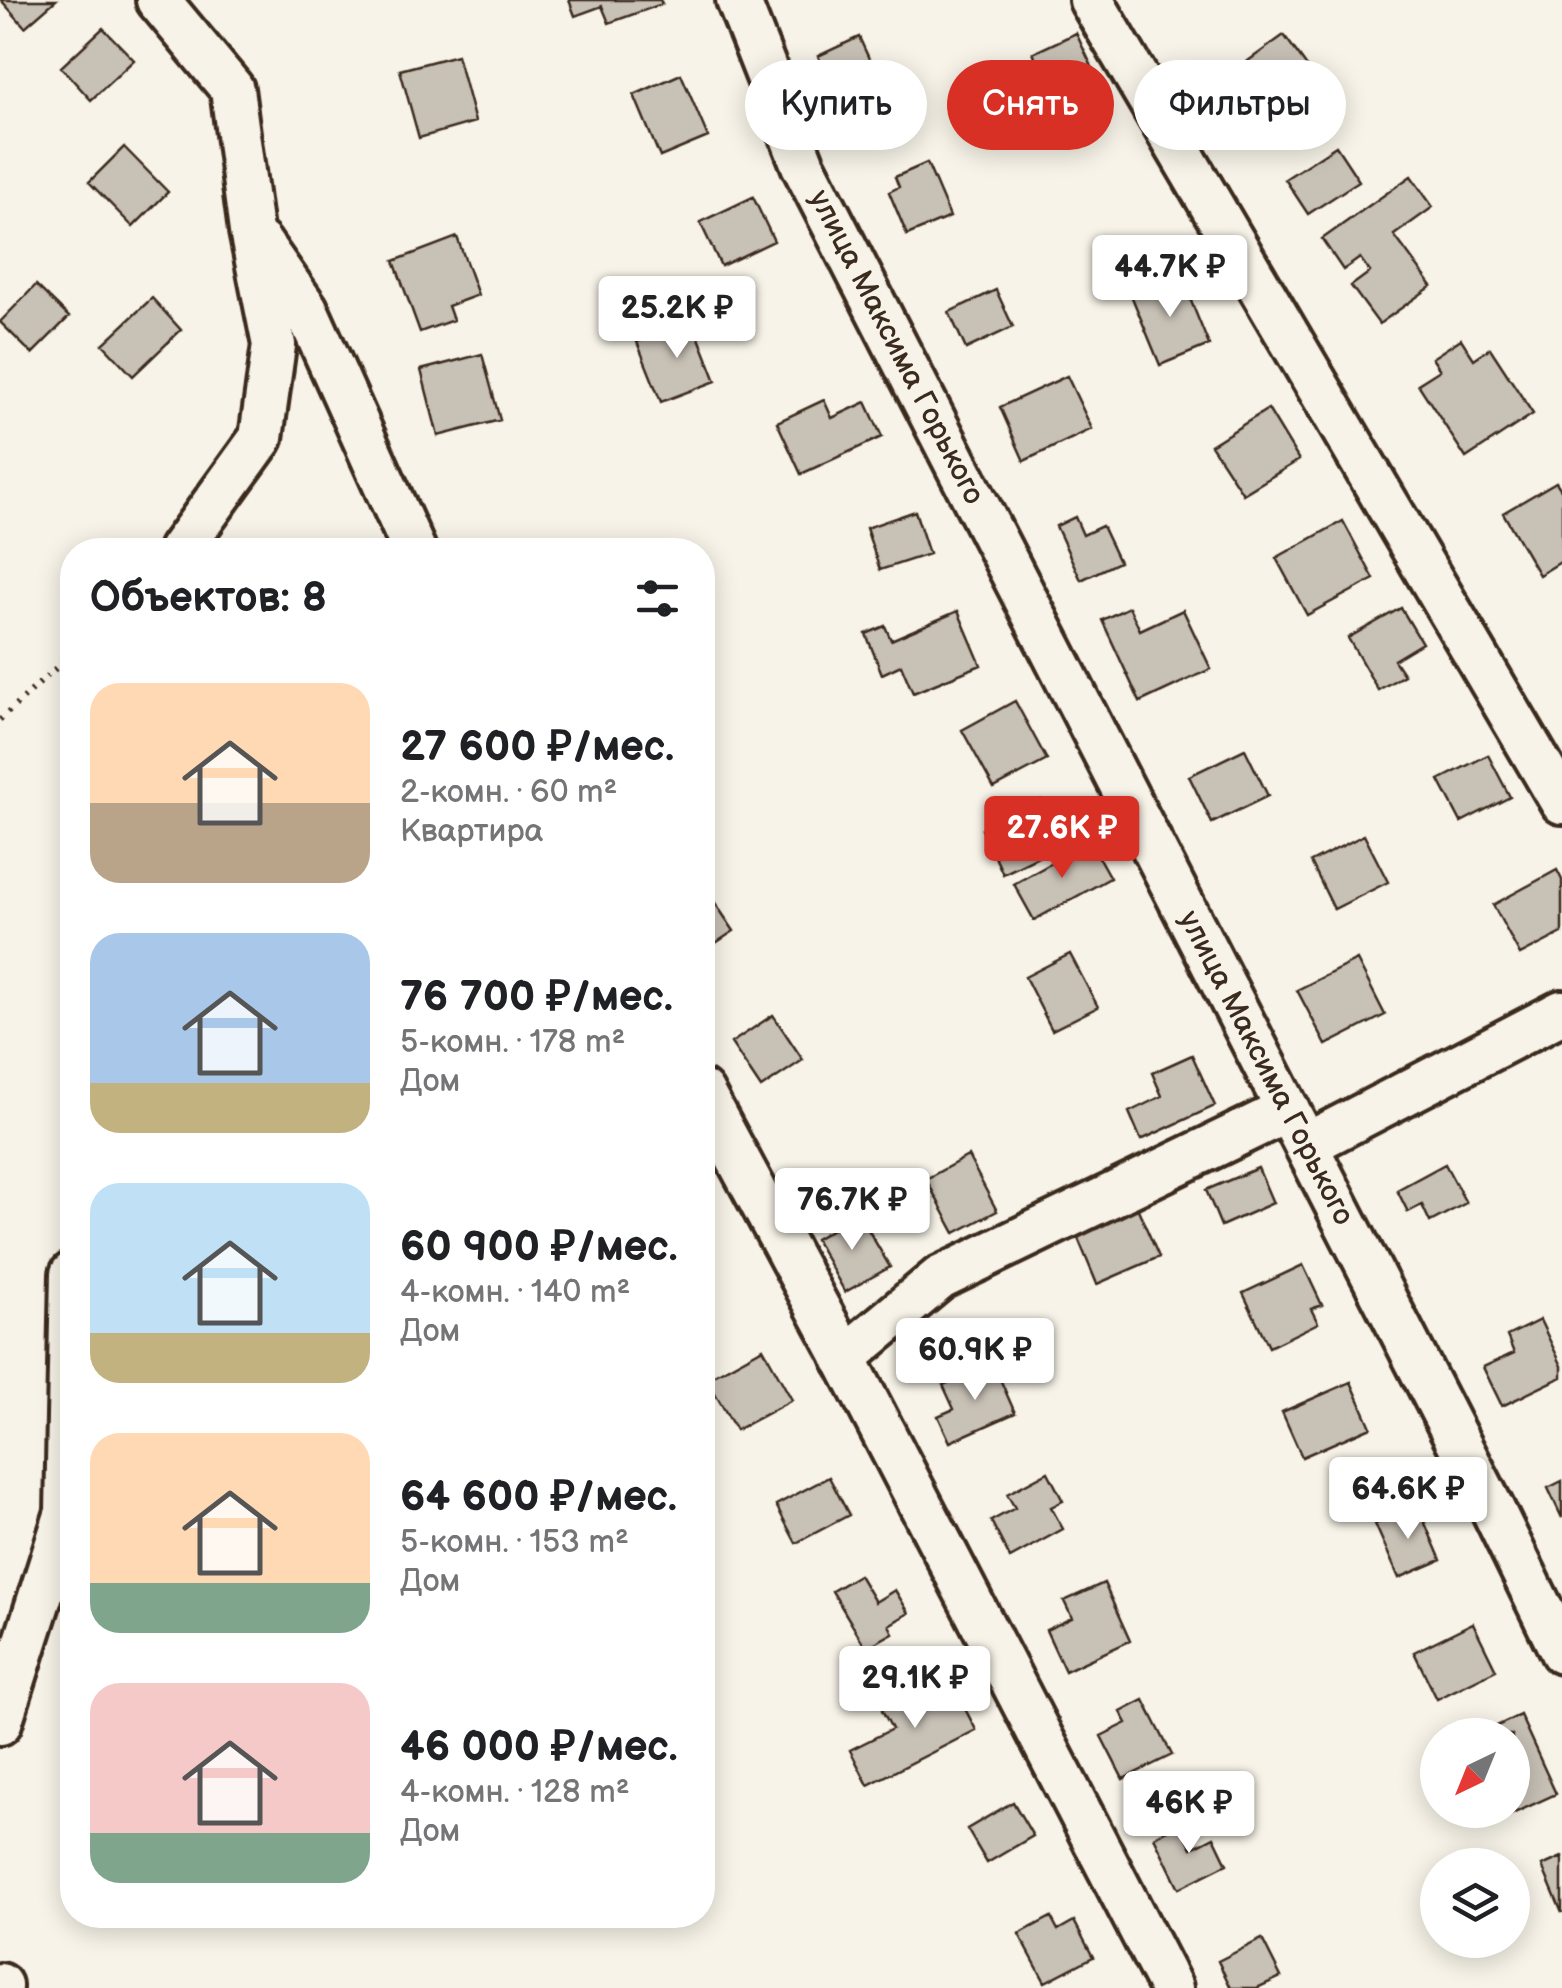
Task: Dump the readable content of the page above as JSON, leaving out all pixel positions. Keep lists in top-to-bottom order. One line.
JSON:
{"streets":{"street":["улица Максима Горького"]},"north":"bottom left","page":{"chip":["Купить","Снять","Фильтры"],"price":["44.7K ₽","25.2K ₽","27.6K ₽","76.7K ₽","60.9K ₽","64.6K ₽","29.1K ₽","46K ₽"],"heading":"Объектов: 8","list":[{"name":"27 600 ₽/мес.","note":"2-комн. · 60 m² · Квартира"},{"name":"76 700 ₽/мес.","note":"5-комн. · 178 m² · Дом"},{"name":"60 900 ₽/мес.","note":"4-комн. · 140 m² · Дом"},{"name":"64 600 ₽/мес.","note":"5-комн. · 153 m² · Дом"},{"name":"46 000 ₽/мес.","note":"4-комн. · 128 m² · Дом"}]}}
